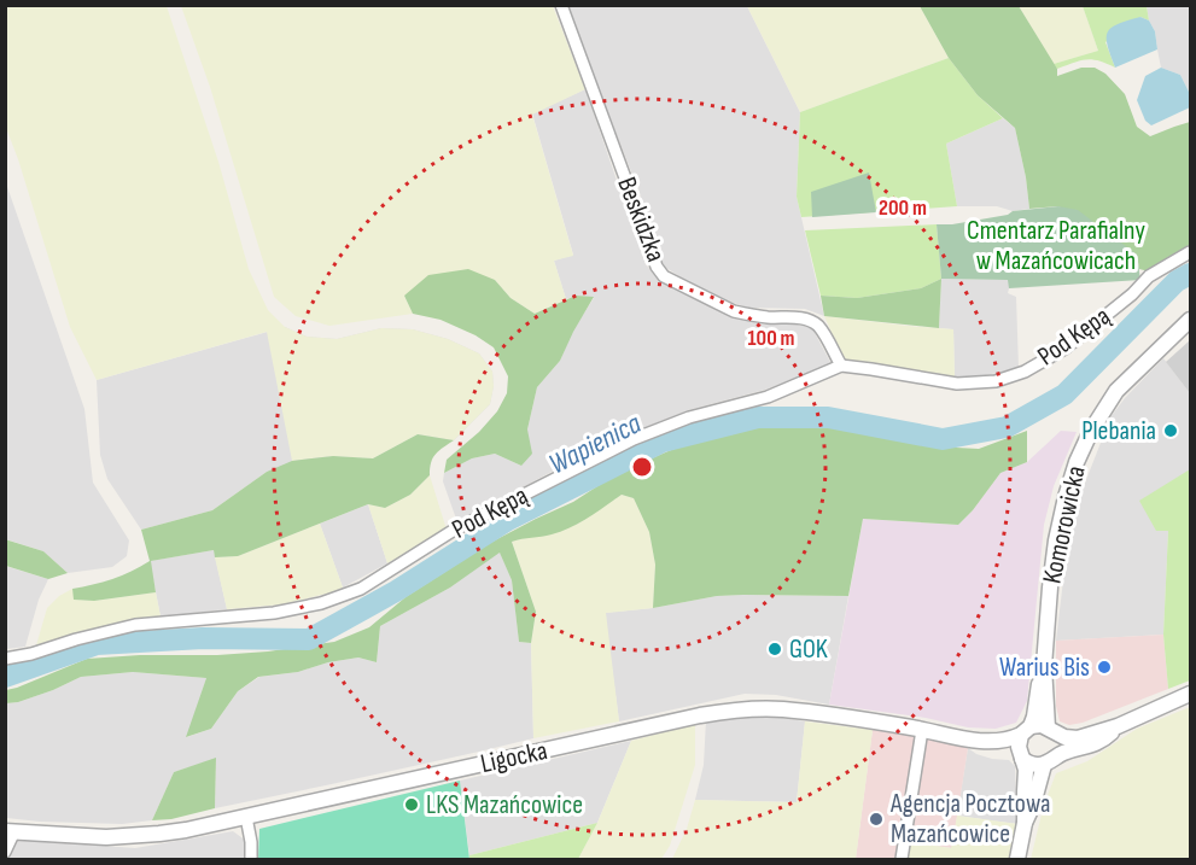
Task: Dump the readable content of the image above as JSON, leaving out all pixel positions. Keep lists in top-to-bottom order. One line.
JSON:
{"streets":{"street":["Beskidzka","Pod Kępą","Komorowicka","Ligocka"]},"crossings":[["Beskidzka","Pod Kępą"],["Komorowicka","Ligocka"]],"water":["Wapienica"],"parks":["Cmentarz Parafialny w Mazańcowicach"],"places":["Plebania","GOK","Warius Bis","LKS Mazańcowice","Agencja Pocztowa Mazańcowice"],"rings":["200 m","100 m"]}
